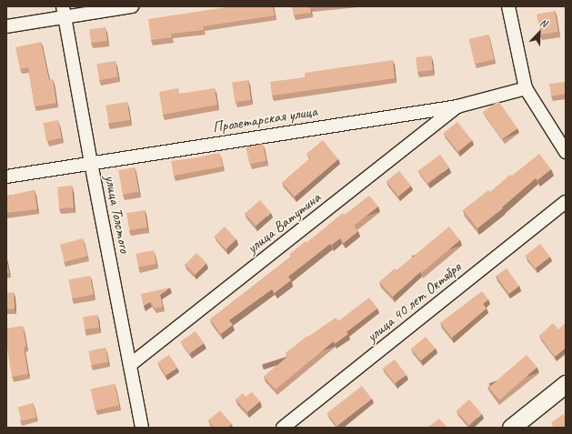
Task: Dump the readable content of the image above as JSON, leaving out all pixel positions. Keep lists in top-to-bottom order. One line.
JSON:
{"streets":{"street":["Пролетарская улица","улица Толстого","улица Ватутина","улица 40 лет Октября"]},"crossings":[["Пролетарская улица","улица Толстого"],["Пролетарская улица","улица Ватутина"],["улица Толстого","улица Ватутина"]],"north":"top right"}
